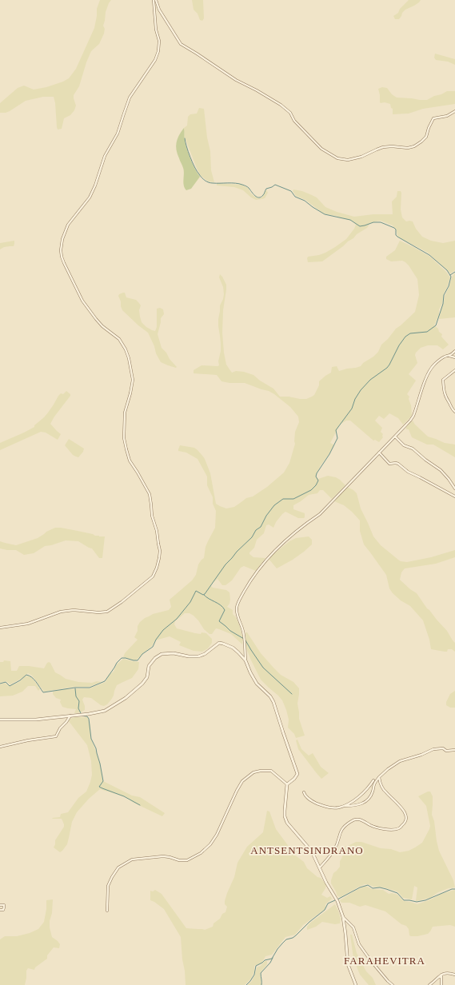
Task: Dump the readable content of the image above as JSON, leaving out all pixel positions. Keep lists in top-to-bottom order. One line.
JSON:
{"districts":["ANTSENTSINDRANO","FARAHEVITRA"]}
